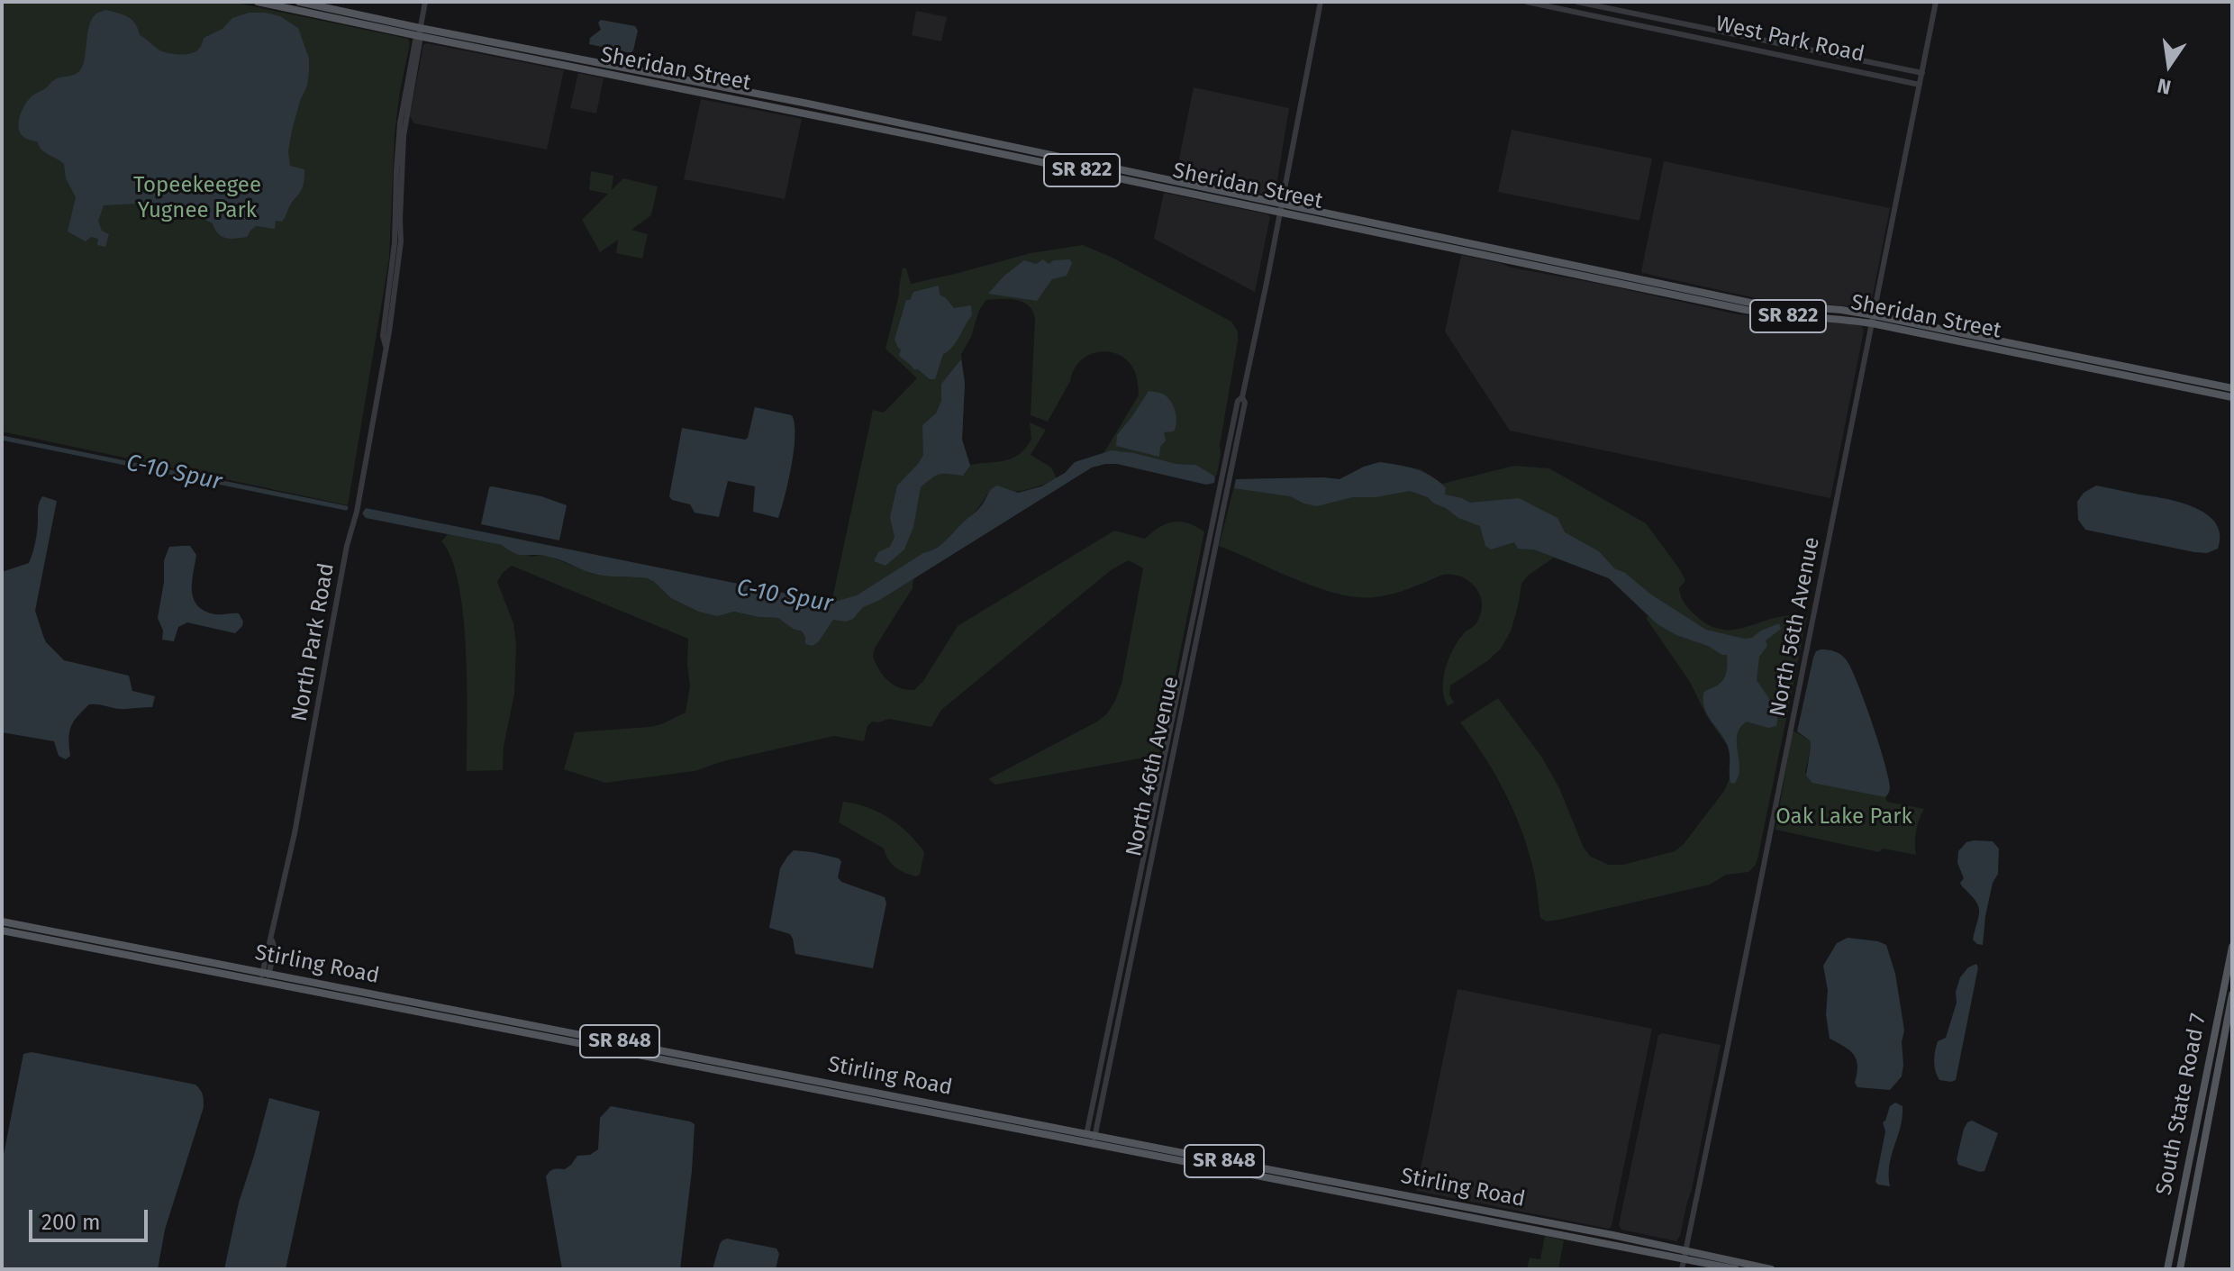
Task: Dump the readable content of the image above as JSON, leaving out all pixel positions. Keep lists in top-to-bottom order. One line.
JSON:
{"streets":{"main road":["Sheridan Street","SR 822","Stirling Road","SR 848","South State Road 7"],"street":["West Park Road","North 56th Avenue","North Park Road","North 46th Avenue"]},"crossings":[["West Park Road","North 56th Avenue"],["Sheridan Street","North 56th Avenue"],["Sheridan Street","North Park Road"],["Sheridan Street","North 46th Avenue"],["North 56th Avenue","Stirling Road"],["North Park Road","Stirling Road"],["North 46th Avenue","Stirling Road"]],"water":["C-10 Spur"],"parks":["Topeekeegee Yugnee Park","Oak Lake Park"],"scale_bar":"200 m","north":"bottom"}
